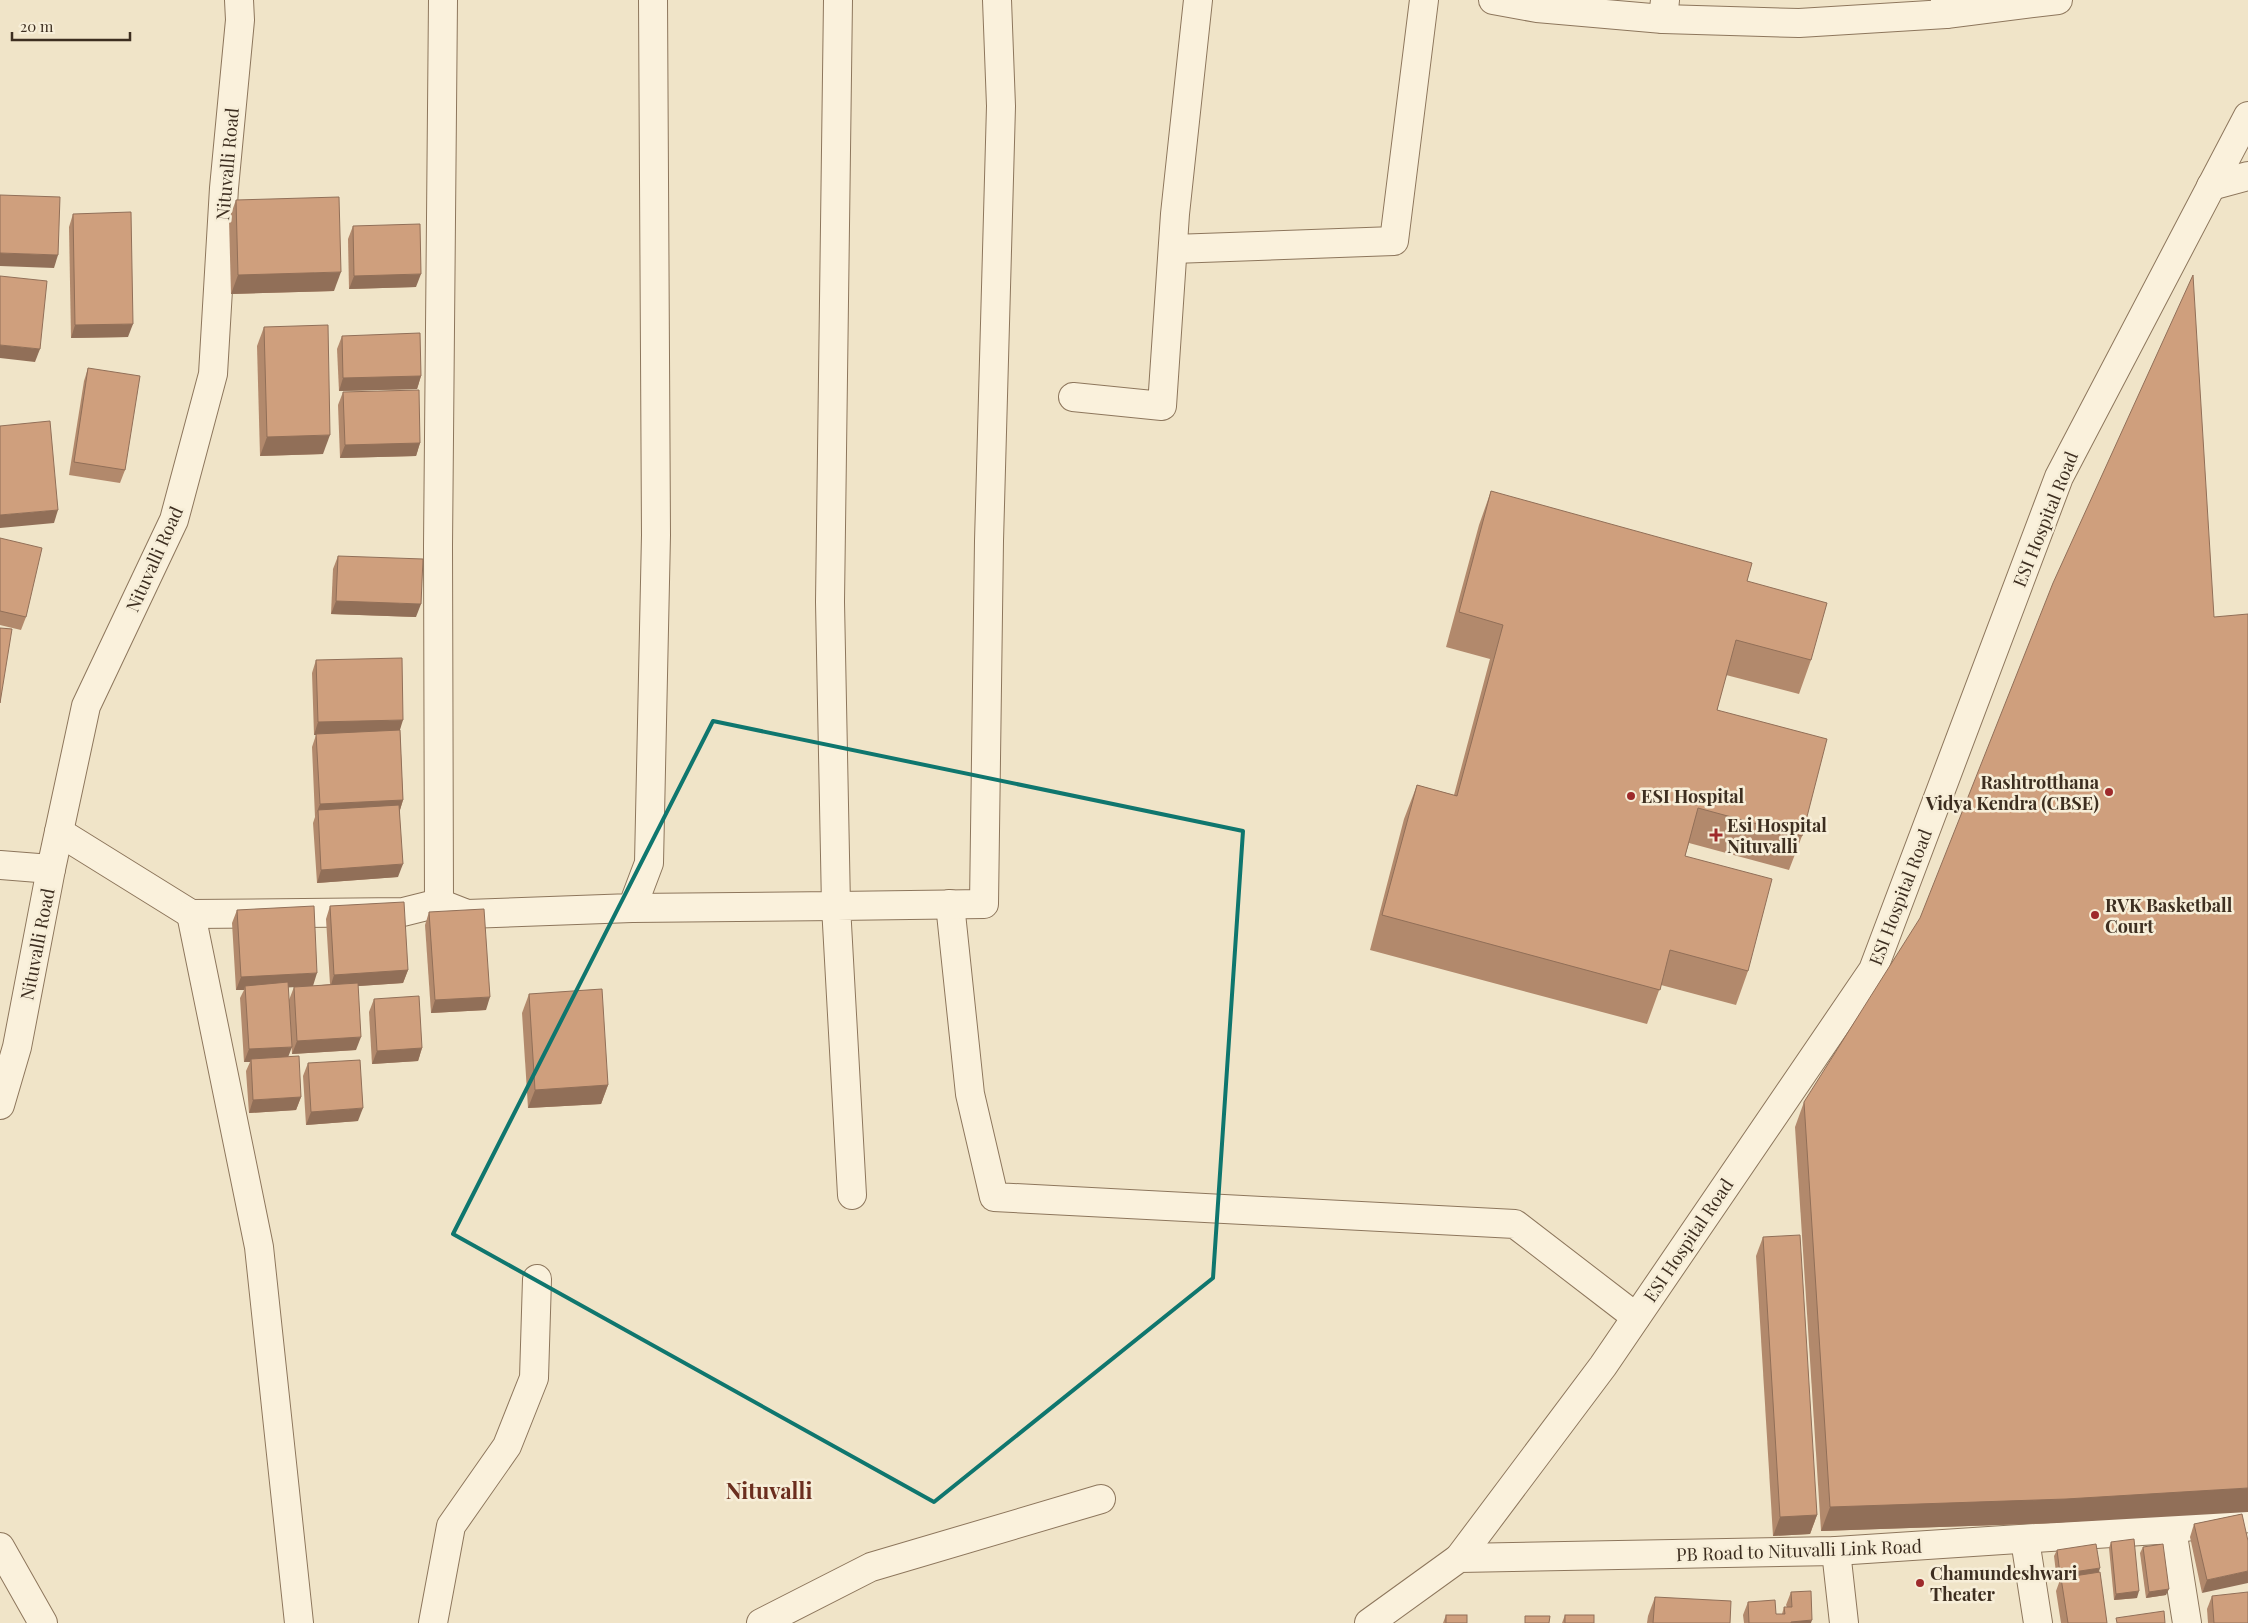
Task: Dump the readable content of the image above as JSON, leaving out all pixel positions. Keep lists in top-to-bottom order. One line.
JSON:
{"streets":{"street":["Nituvalli Road","ESI Hospital Road","PB Road to Nituvalli Link Road"]},"crossings":[["ESI Hospital Road","PB Road to Nituvalli Link Road"]],"districts":["Nituvalli"],"places":{"other":["Rashtrotthana Vidya Kendra (CBSE)","ESI Hospital","RVK Basketball Court","Chamundeshwari Theater"],"health":["Esi Hospital Nituvalli"]},"scale_bar":"20 m"}
